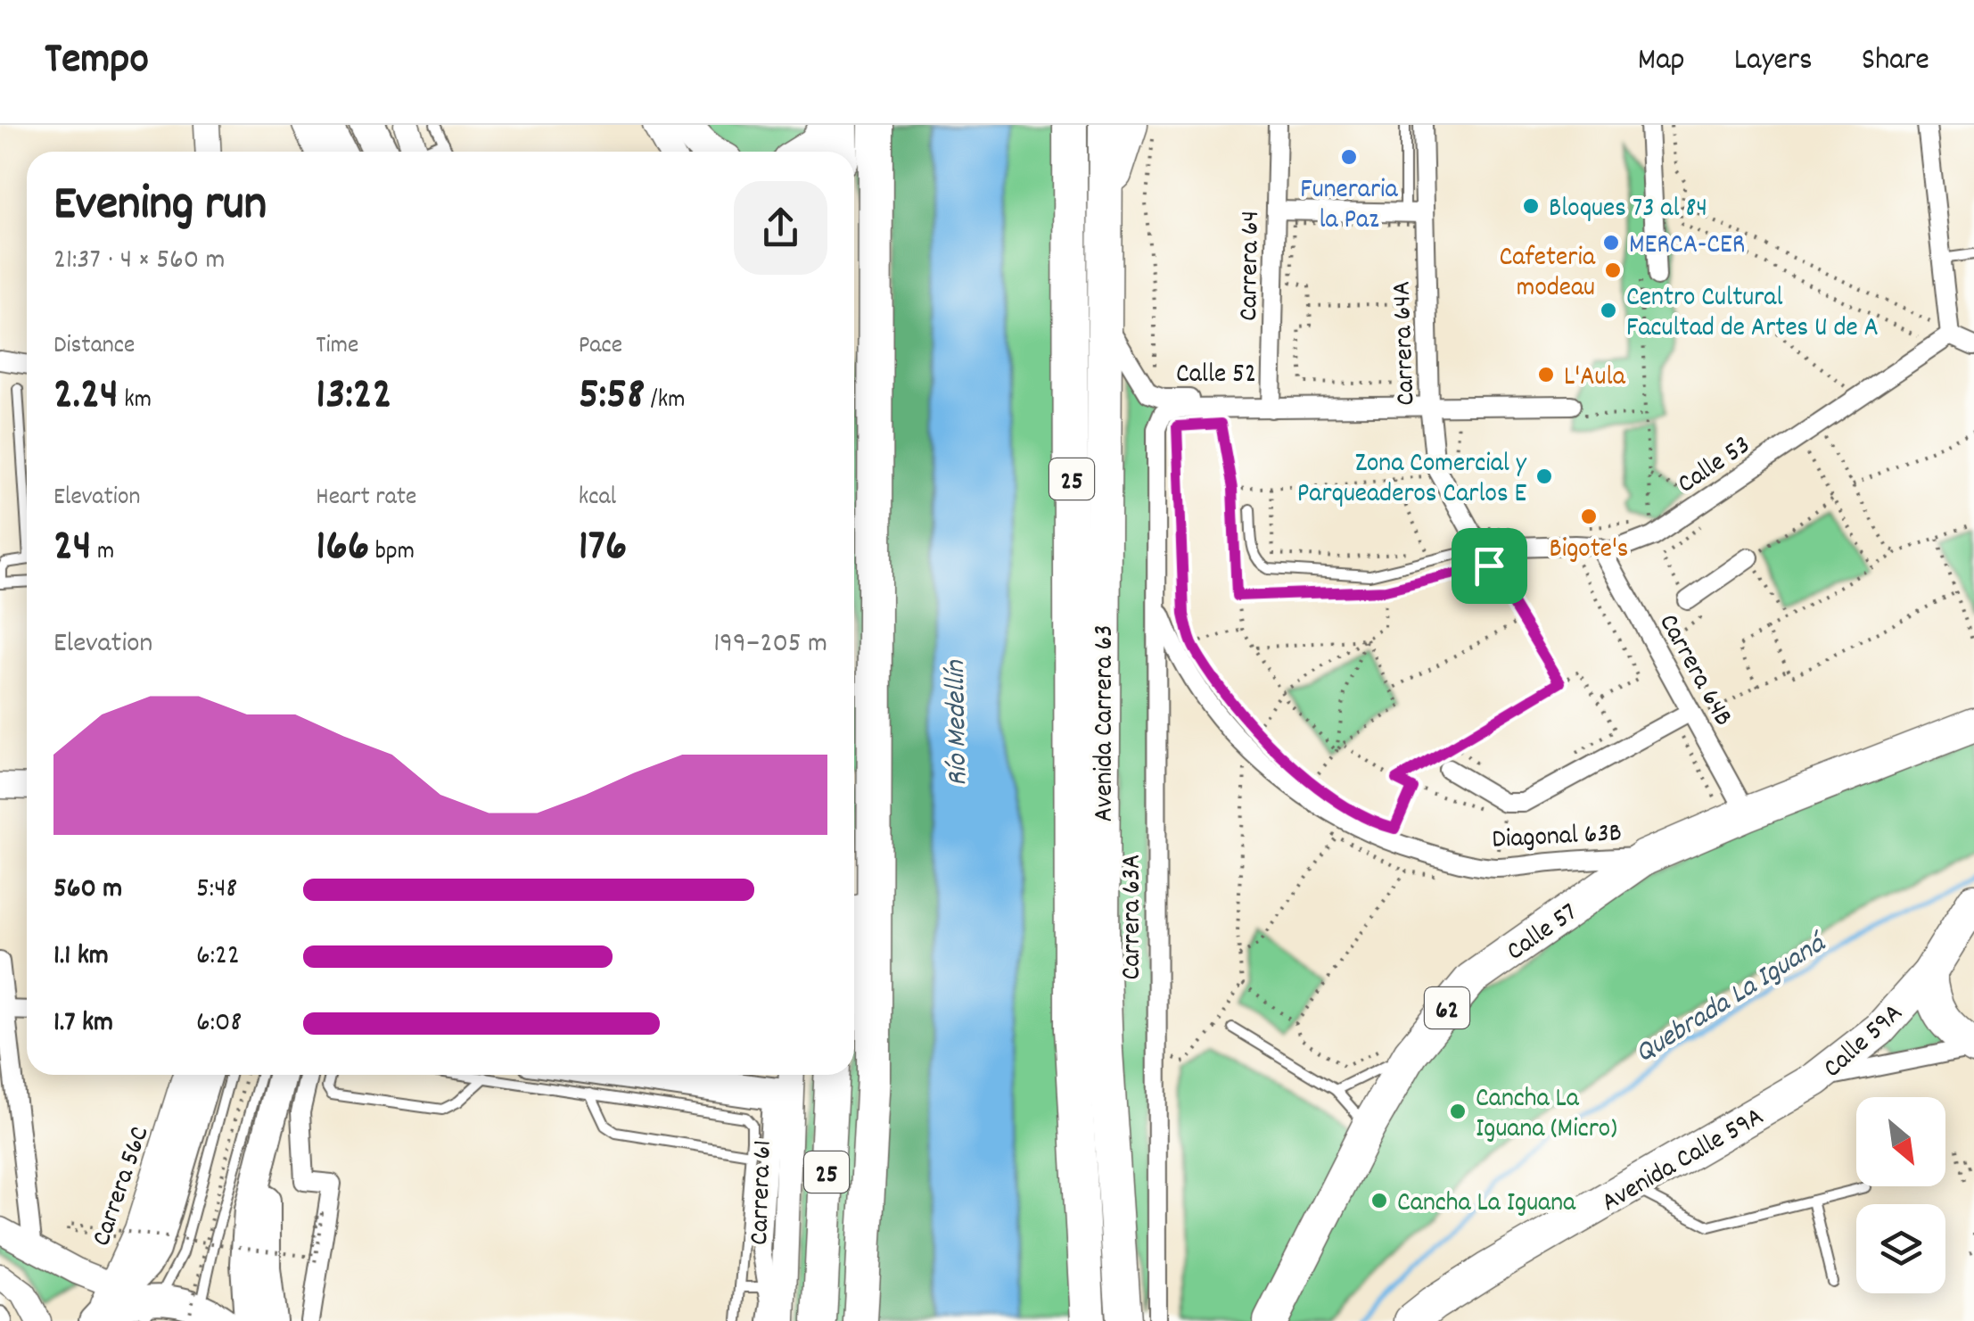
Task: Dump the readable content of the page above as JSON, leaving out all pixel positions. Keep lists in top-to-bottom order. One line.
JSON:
{"streets":{"highway":["25","Avenida Carrera 63","Calle 57","62","Calle 59A","Avenida Calle 59A"],"street":["Carrera 64","Carrera 64A","Calle 52","Calle 53","Carrera 64B","Diagonal 63B","Carrera 63A","Carrera 56C","Carrera 61"]},"crossings":[["Carrera 64","Calle 52"],["Carrera 64A","Calle 52"],["Carrera 64A","Calle 53"],["Calle 52","Avenida Carrera 63"],["Calle 52","Carrera 63A"],["Calle 53","Carrera 64B"],["Carrera 64B","Calle 57"],["Diagonal 63B","Carrera 63A"],["Diagonal 63B","Calle 57"],["Calle 59A","Avenida Calle 59A"]],"water":["Río Medellín","Quebrada La Iguaná"],"places":["Funeraria la Paz","Bloques 73 al 84","MERCA-CER","Cafeteria modeau","Centro Cultural Facultad de Artes U de A","L'Aula","Zona Comercial y Parqueaderos Carlos E","Bigote's","Cancha La Iguana (Micro)","Cancha La Iguana"],"north":"bottom right","page":{"header":"Tempo","nav":["Map","Layers","Share"],"heading":["Evening run","21:37 · 4 × 560 m"],"stats":[["Distance","2.24 km"],["Time","13:22"],["Pace","5:58 /km"],["Elevation","24 m"],["Heart rate","166 bpm"],["kcal","176"]],"chart":["Elevation","199–205 m"],"list":[{"name":"560 m","note":"5:48"},{"name":"1.1 km","note":"6:22"},{"name":"1.7 km","note":"6:08"}]}}
